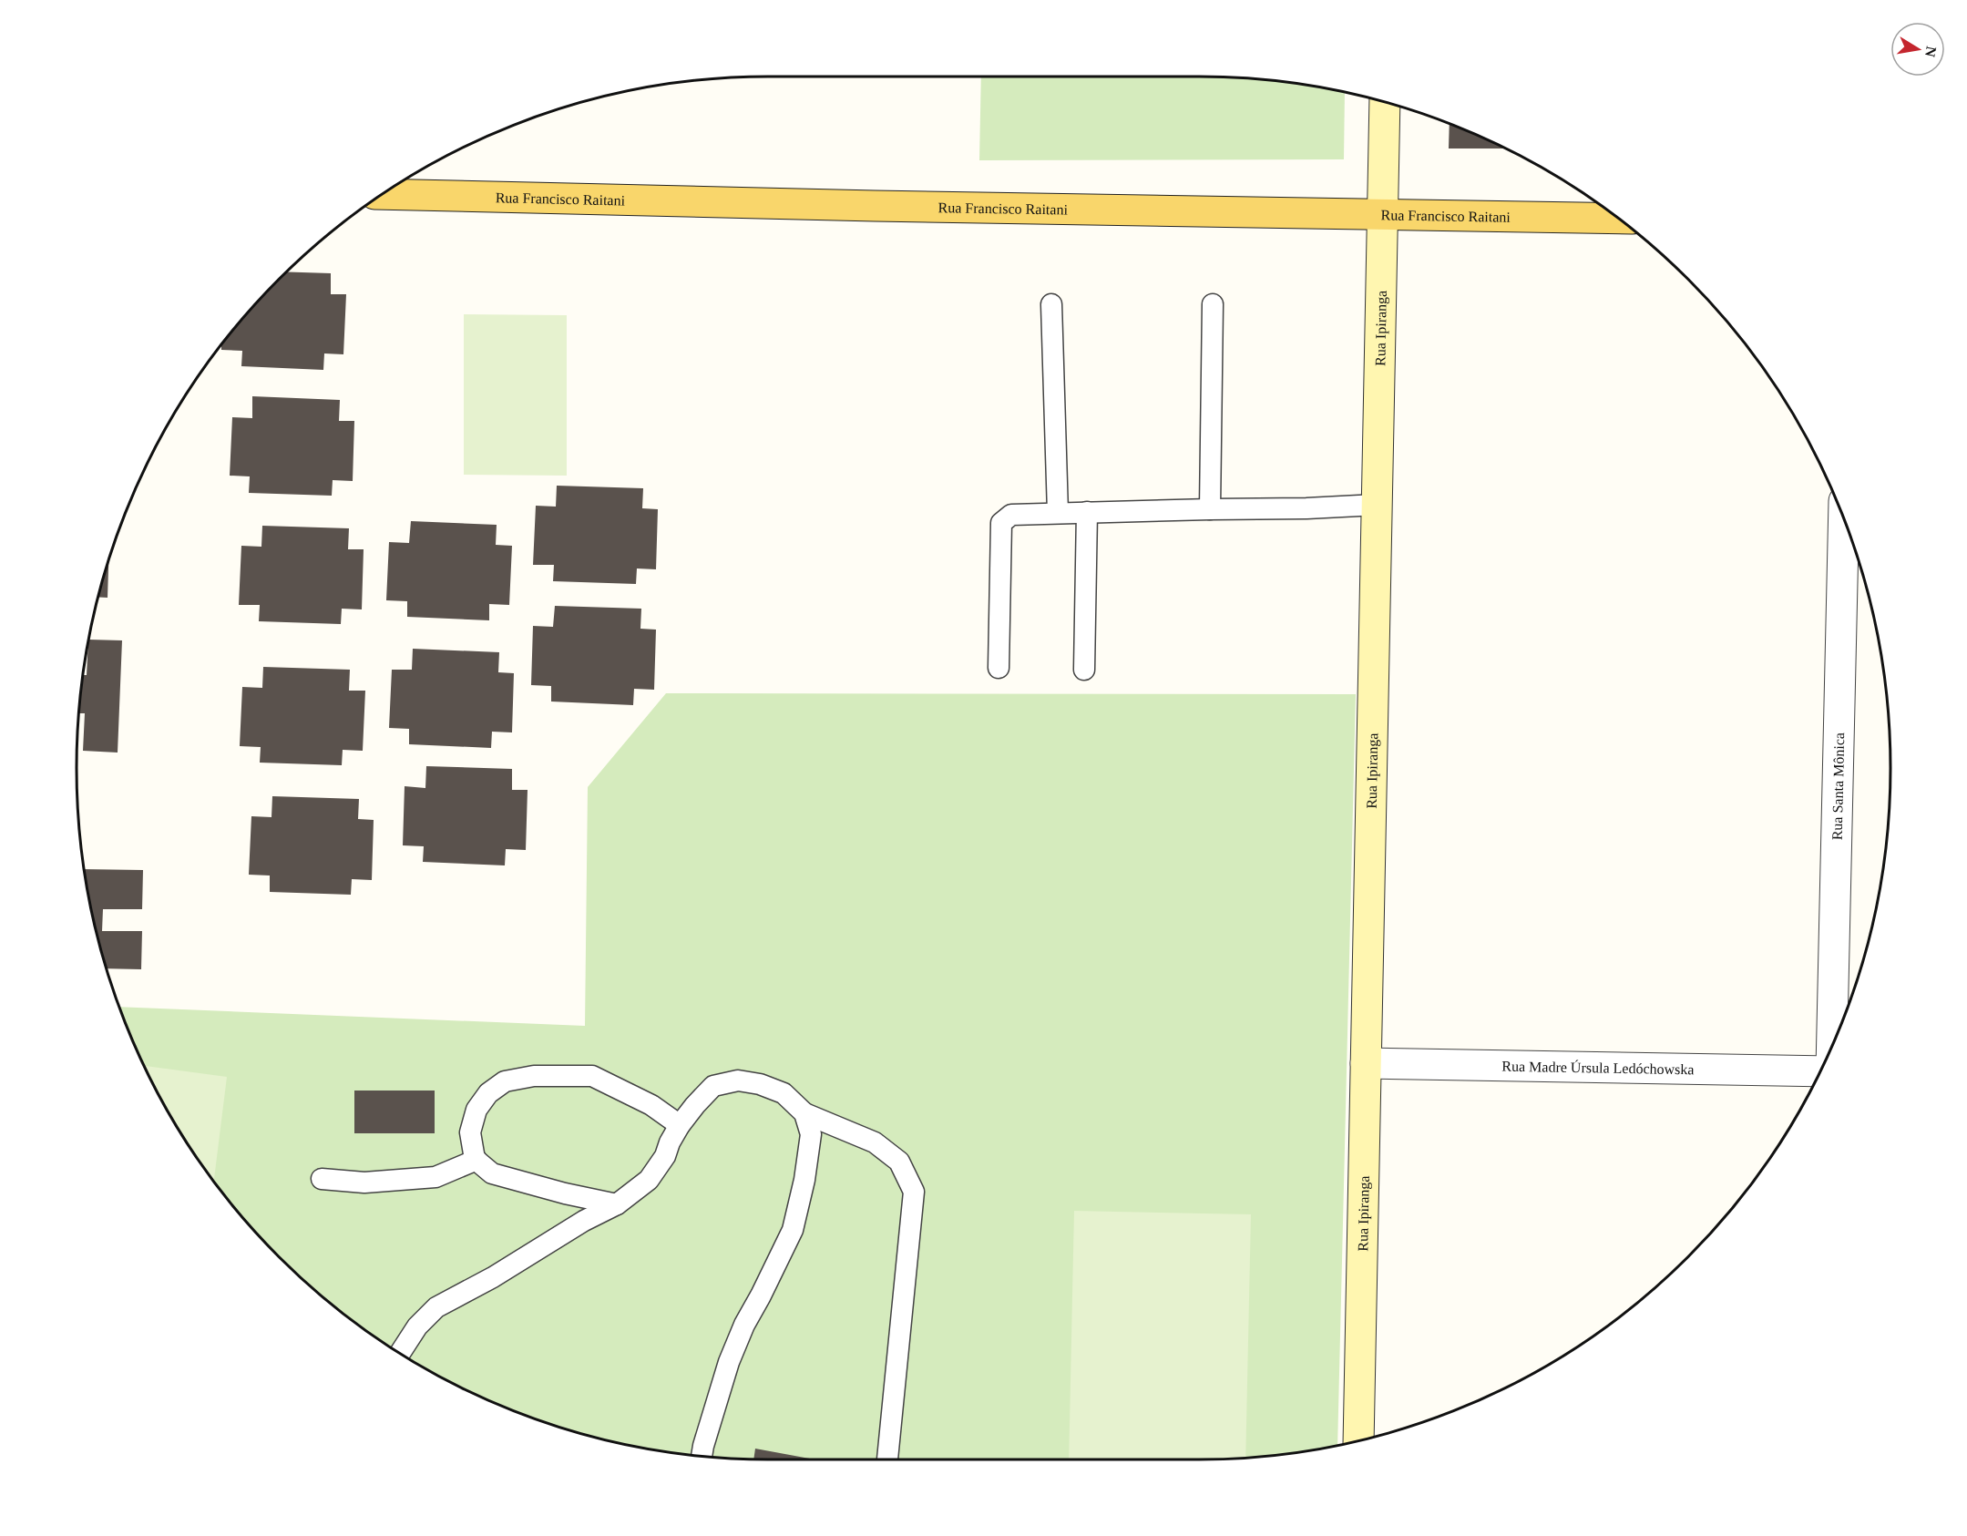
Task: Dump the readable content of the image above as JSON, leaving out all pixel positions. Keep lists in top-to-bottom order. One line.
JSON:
{"streets":{"main road":["Rua Francisco Raitani","Rua Ipiranga"],"street":["Rua Santa Mônica","Rua Madre Úrsula Ledóchowska"]},"crossings":[["Rua Francisco Raitani","Rua Ipiranga"],["Rua Ipiranga","Rua Madre Úrsula Ledóchowska"]],"north":"right"}
